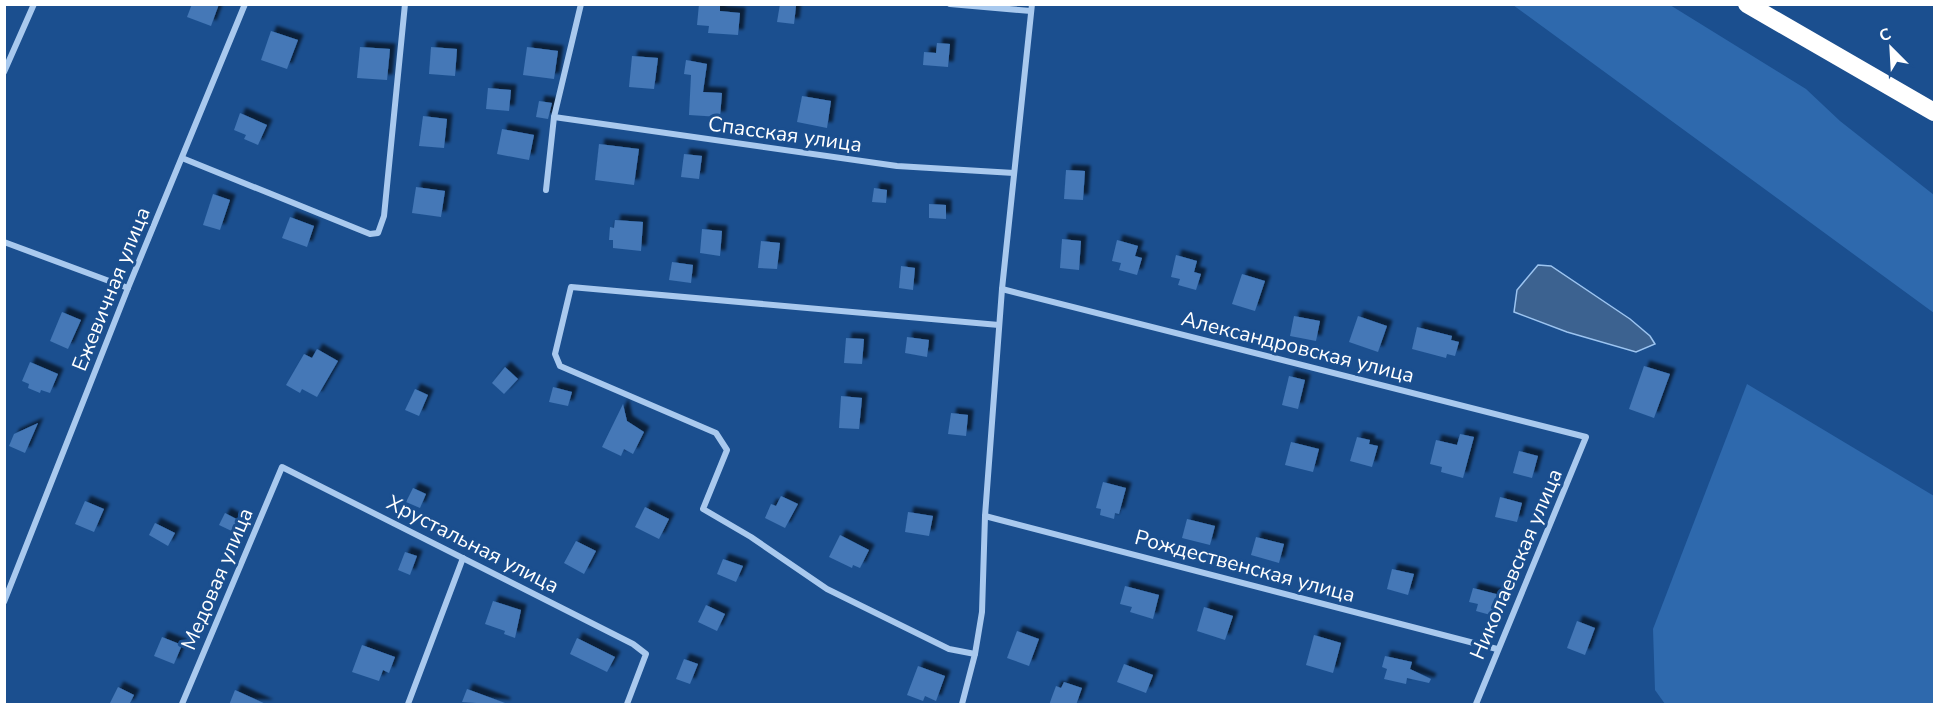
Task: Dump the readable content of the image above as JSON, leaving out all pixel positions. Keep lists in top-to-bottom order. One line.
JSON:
{"streets":{"street":["Спасская улица","Ежевичная улица","Александровская улица","Хрустальная улица","Николаевская улица","Рождественская улица","Медовая улица"]},"crossings":[["Александровская улица","Николаевская улица"],["Хрустальная улица","Медовая улица"],["Николаевская улица","Рождественская улица"]],"north":"top left"}
